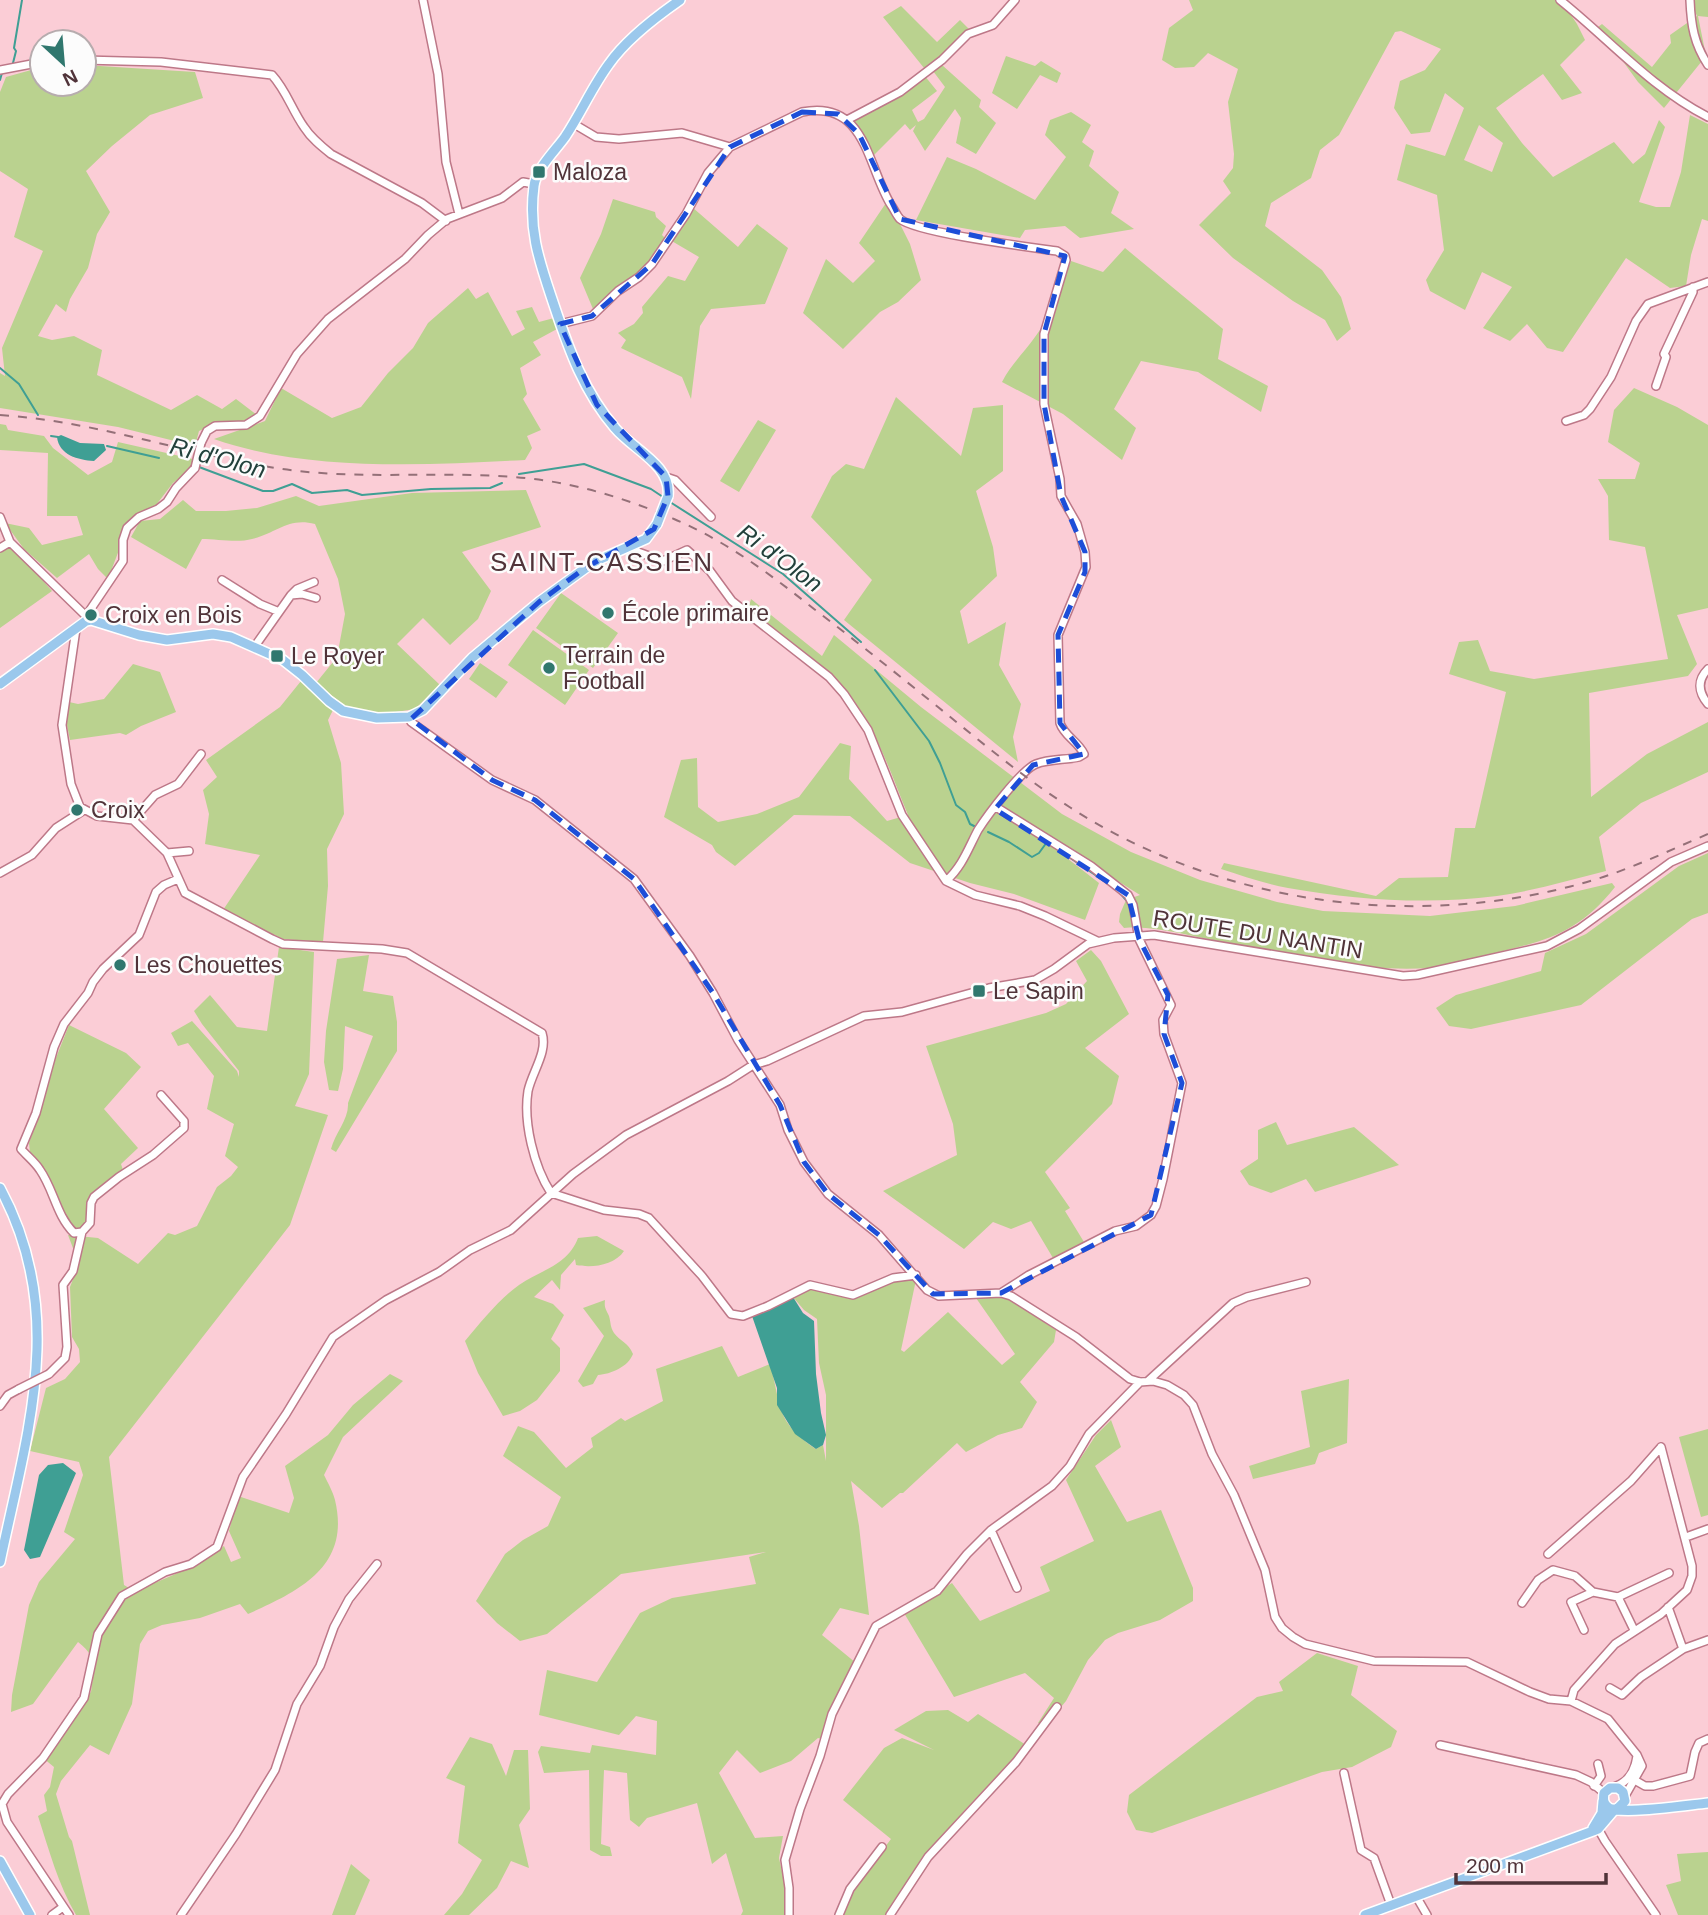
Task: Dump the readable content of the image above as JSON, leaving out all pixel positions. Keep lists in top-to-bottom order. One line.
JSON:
{"streets":{"street":["ROUTE DU NANTIN"]},"districts":["SAINT-CASSIEN"],"water":["Ri d'Olon"],"places":{"transit":["Maloza","Le Royer","Le Sapin"],"other":["École primaire","Croix en Bois","Terrain de Football","Croix","Les Chouettes"]},"scale_bar":"200 m","north":"bottom right"}
